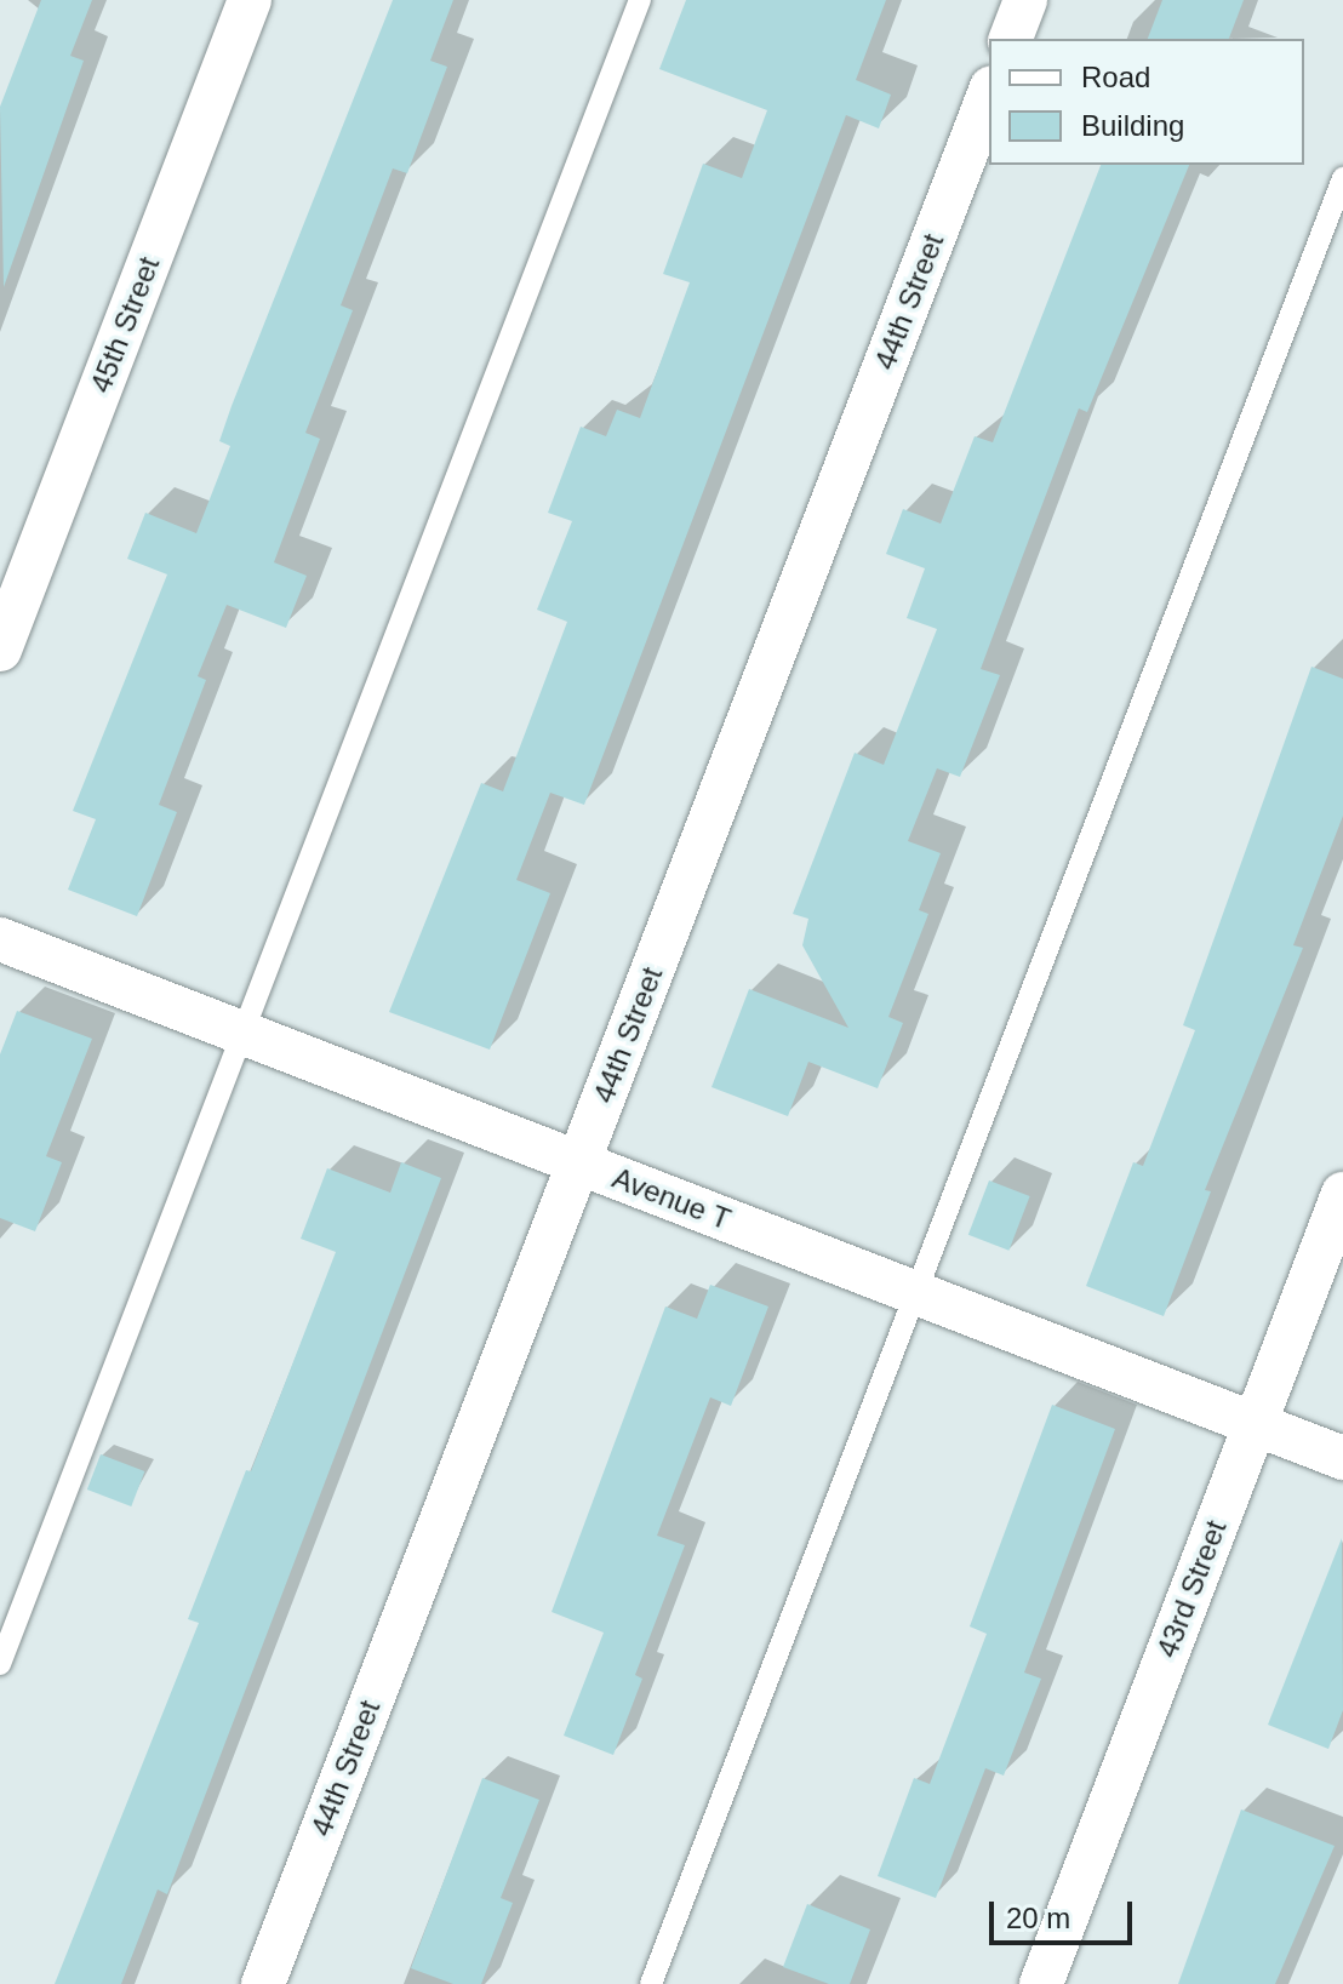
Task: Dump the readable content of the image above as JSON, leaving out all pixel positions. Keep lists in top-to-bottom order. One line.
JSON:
{"streets":{"street":["44th Street","45th Street","Avenue T","43rd Street"]},"crossings":[["44th Street","Avenue T"],["Avenue T","43rd Street"]],"legend":["Road","Building"],"scale_bar":"20 m"}
